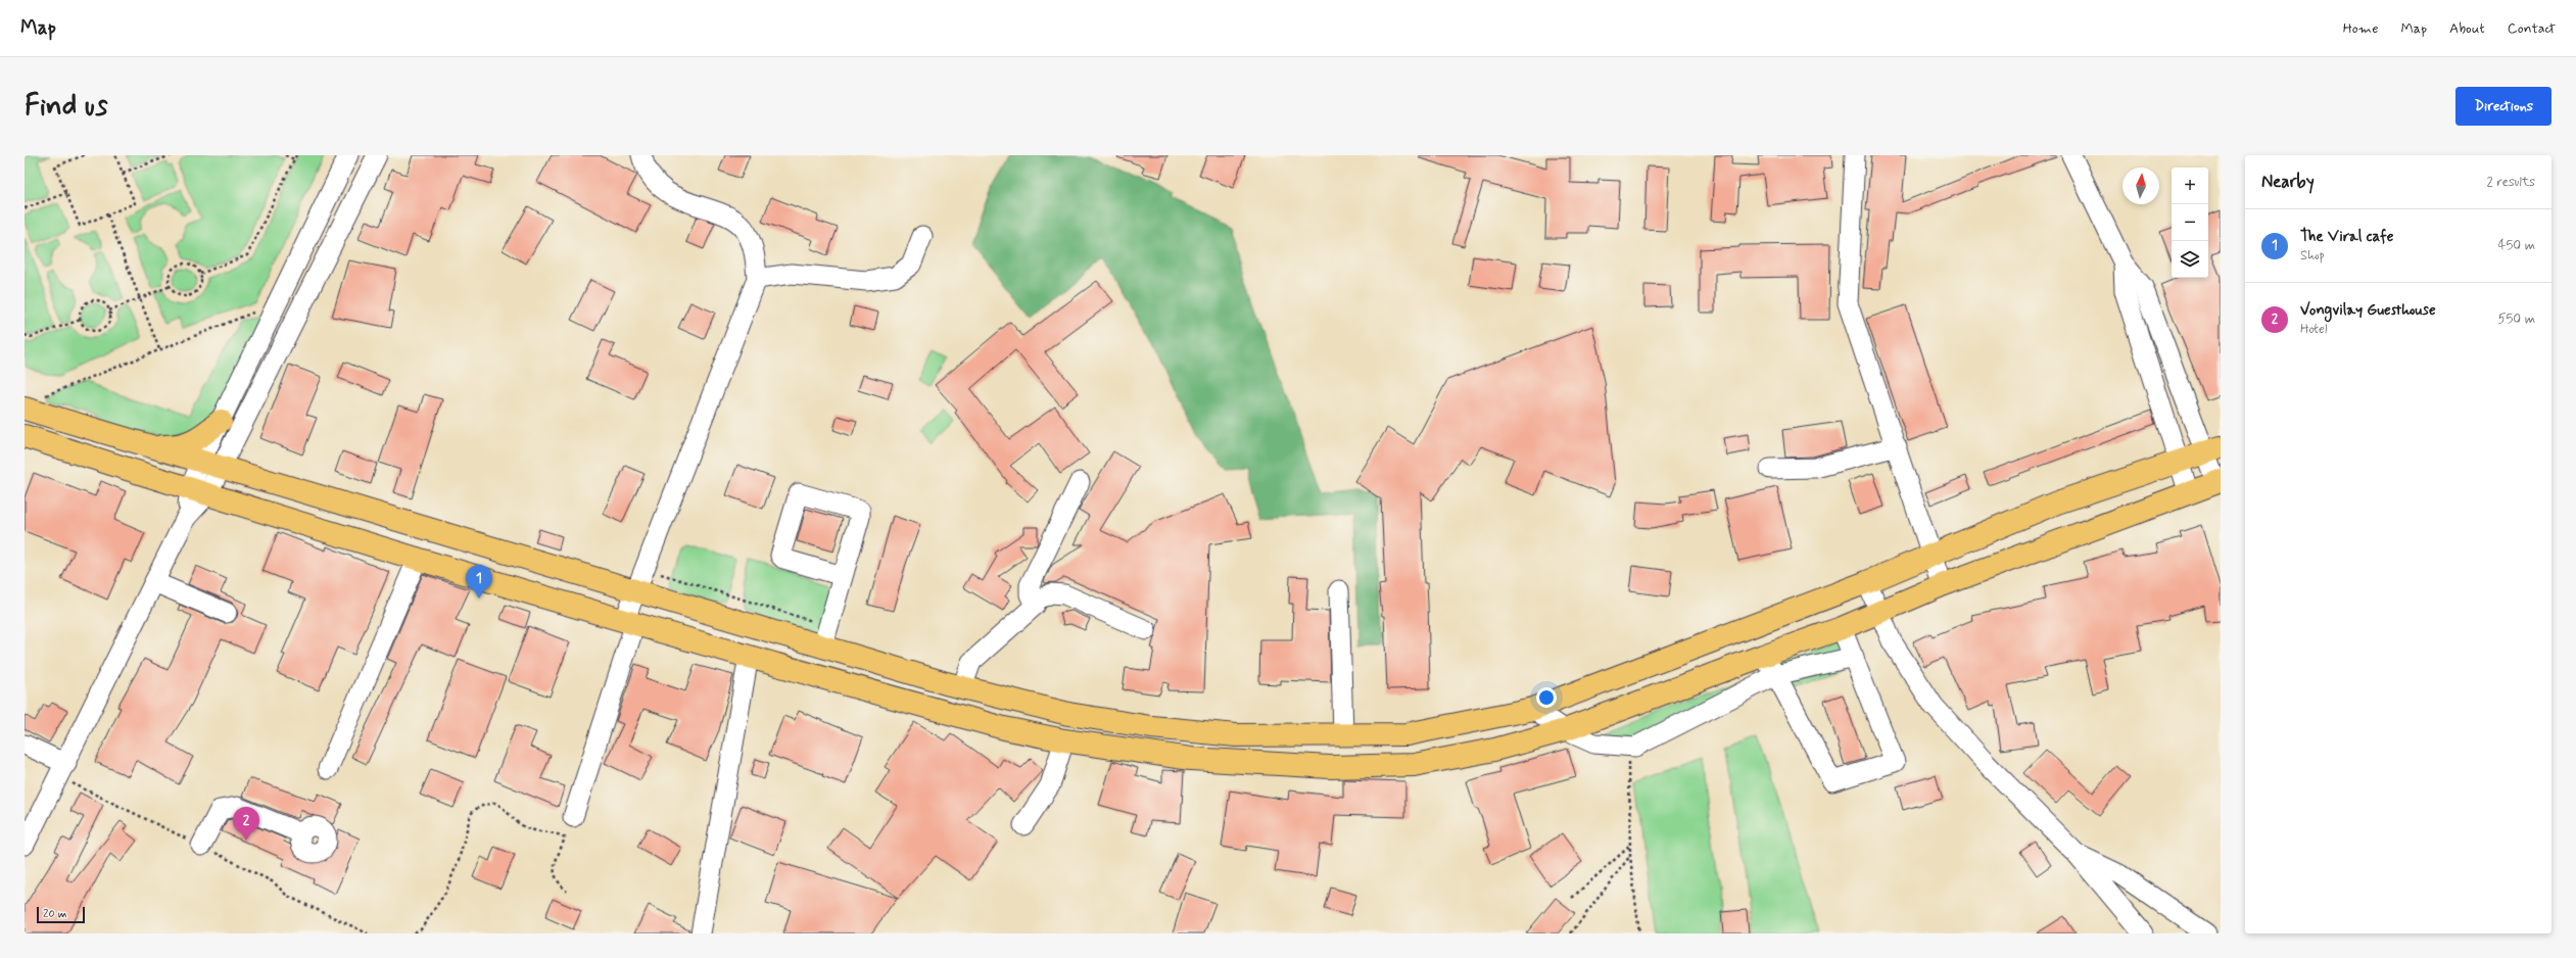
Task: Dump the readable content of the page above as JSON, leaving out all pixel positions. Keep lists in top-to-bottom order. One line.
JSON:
{"scale_bar":"20 m","north":"top","page":{"header":"Map","nav":["Home","Map","About","Contact"],"buttons":"Directions","title":"Find us","heading":["Nearby","2 results"],"map_buttons":["+","−"],"list":[{"mark":"1","name":"The Viral cafe","note":"Shop","value":"450 m"},{"mark":"2","name":"Vongvilay Guesthouse","note":"Hotel","value":"550 m"}],"pins":["1","2"],"scale":"20 m"}}
